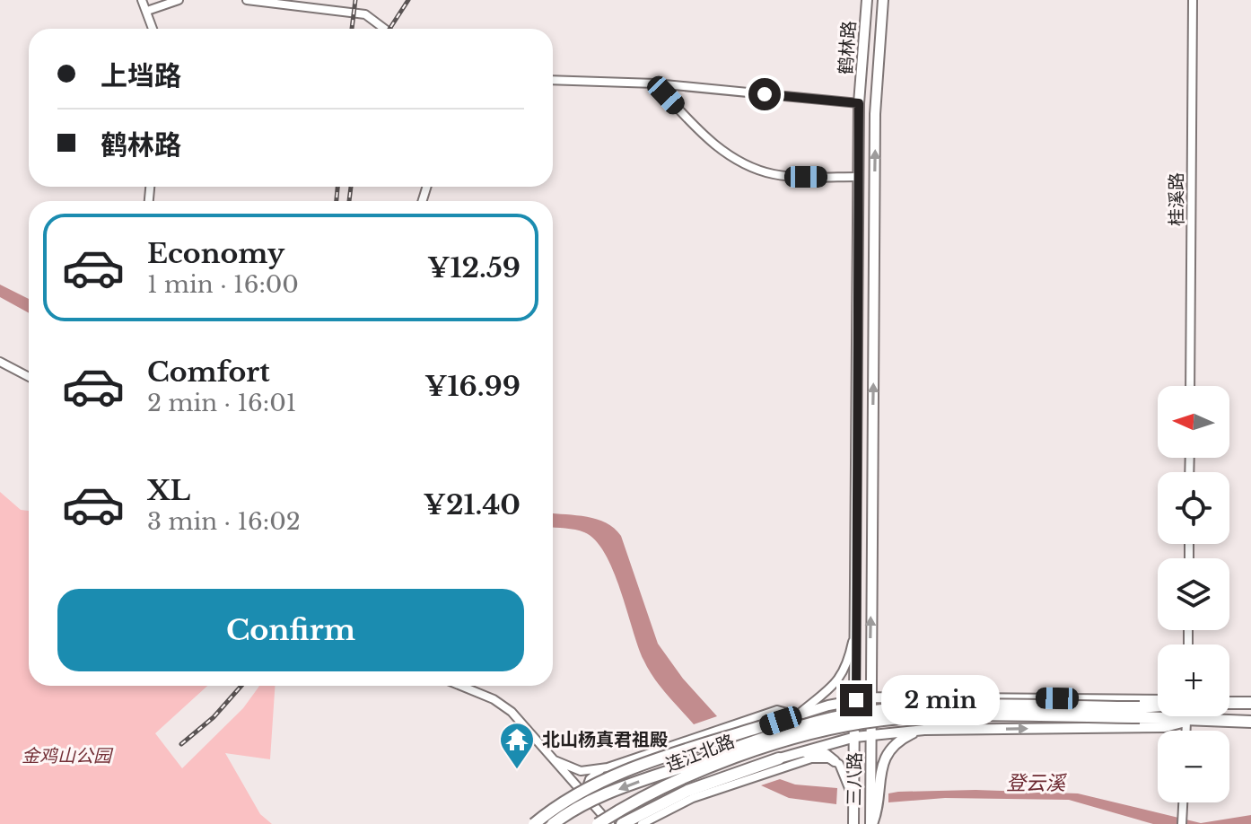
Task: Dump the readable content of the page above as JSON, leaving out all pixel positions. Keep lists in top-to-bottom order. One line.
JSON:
{"streets":{"highway":["连江北路"],"main road":["鹤林路","三八路"],"street":["桂溪路"]},"crossings":[["鹤林路","三八路"]],"one_way":["三八路"],"water":["登云溪"],"parks":["金鸡山公园"],"places":{"temple":["北山杨真君祖殿"]},"north":"left","page":{"banner":["上垱路","鹤林路"],"list":[{"name":"Economy","note":"1 min · 16:00","value":"¥12.59"},{"name":"Comfort","note":"2 min · 16:01","value":"¥16.99"},{"name":"XL","note":"3 min · 16:02","value":"¥21.40"}],"map_buttons":["+","−"],"buttons":"Confirm","bubble":"2 min"}}
